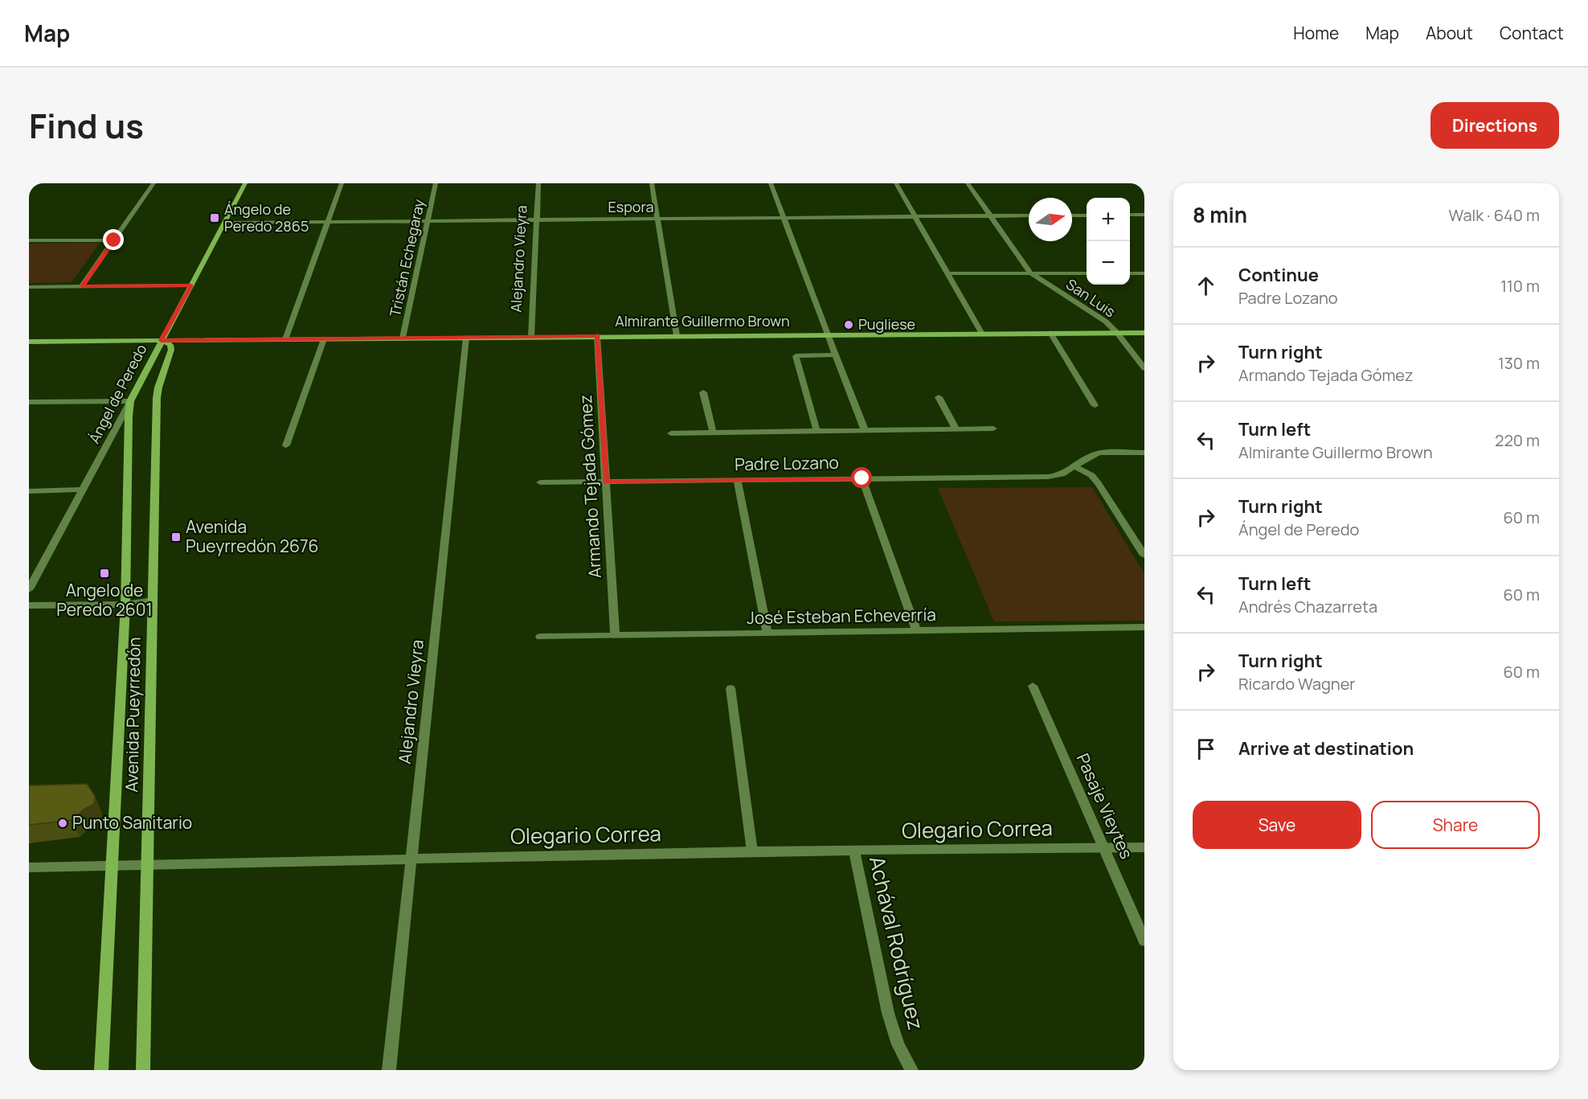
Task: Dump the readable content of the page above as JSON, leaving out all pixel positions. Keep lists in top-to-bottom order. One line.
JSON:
{"streets":{"main road":["Almirante Guillermo Brown","Ángel de Peredo","Avenida Pueyrredón"],"street":["Espora","Tristán Echegaray","Alejandro Vieyra","San Luis","Padre Lozano","Armando Tejada Gómez","José Esteban Echeverría","Pasaje Vieytes","Olegario Correa","Achával Rodríguez"]},"crossings":[["Espora","Tristán Echegaray"],["Espora","Alejandro Vieyra"],["Espora","San Luis"],["Espora","Ángel de Peredo"],["Tristán Echegaray","Almirante Guillermo Brown"],["Alejandro Vieyra","Almirante Guillermo Brown"],["Alejandro Vieyra","Olegario Correa"],["San Luis","Almirante Guillermo Brown"],["Almirante Guillermo Brown","Ángel de Peredo"],["Almirante Guillermo Brown","Armando Tejada Gómez"],["Almirante Guillermo Brown","Avenida Pueyrredón"],["Ángel de Peredo","Avenida Pueyrredón"],["Padre Lozano","Armando Tejada Gómez"],["Armando Tejada Gómez","José Esteban Echeverría"],["Avenida Pueyrredón","Olegario Correa"],["Pasaje Vieytes","Olegario Correa"],["Olegario Correa","Achával Rodríguez"]],"places":{"transit":["Ángelo de Peredo 2865","Avenida Pueyrredón 2676","Angelo de Peredo 2601"],"other":["Pugliese","Punto Sanitario"]},"north":"right","page":{"header":"Map","nav":["Home","Map","About","Contact"],"title":"Find us","buttons":["Directions",["Save","Share"]],"heading":["8 min","Walk · 640 m"],"map_buttons":["+","−"],"list":[["Continue","Padre Lozano","110 m"],["Turn right","Armando Tejada Gómez","130 m"],["Turn left","Almirante Guillermo Brown","220 m"],["Turn right","Ángel de Peredo","60 m"],["Turn left","Andrés Chazarreta","60 m"],["Turn right","Ricardo Wagner","60 m"],"Arrive at destination"]}}
